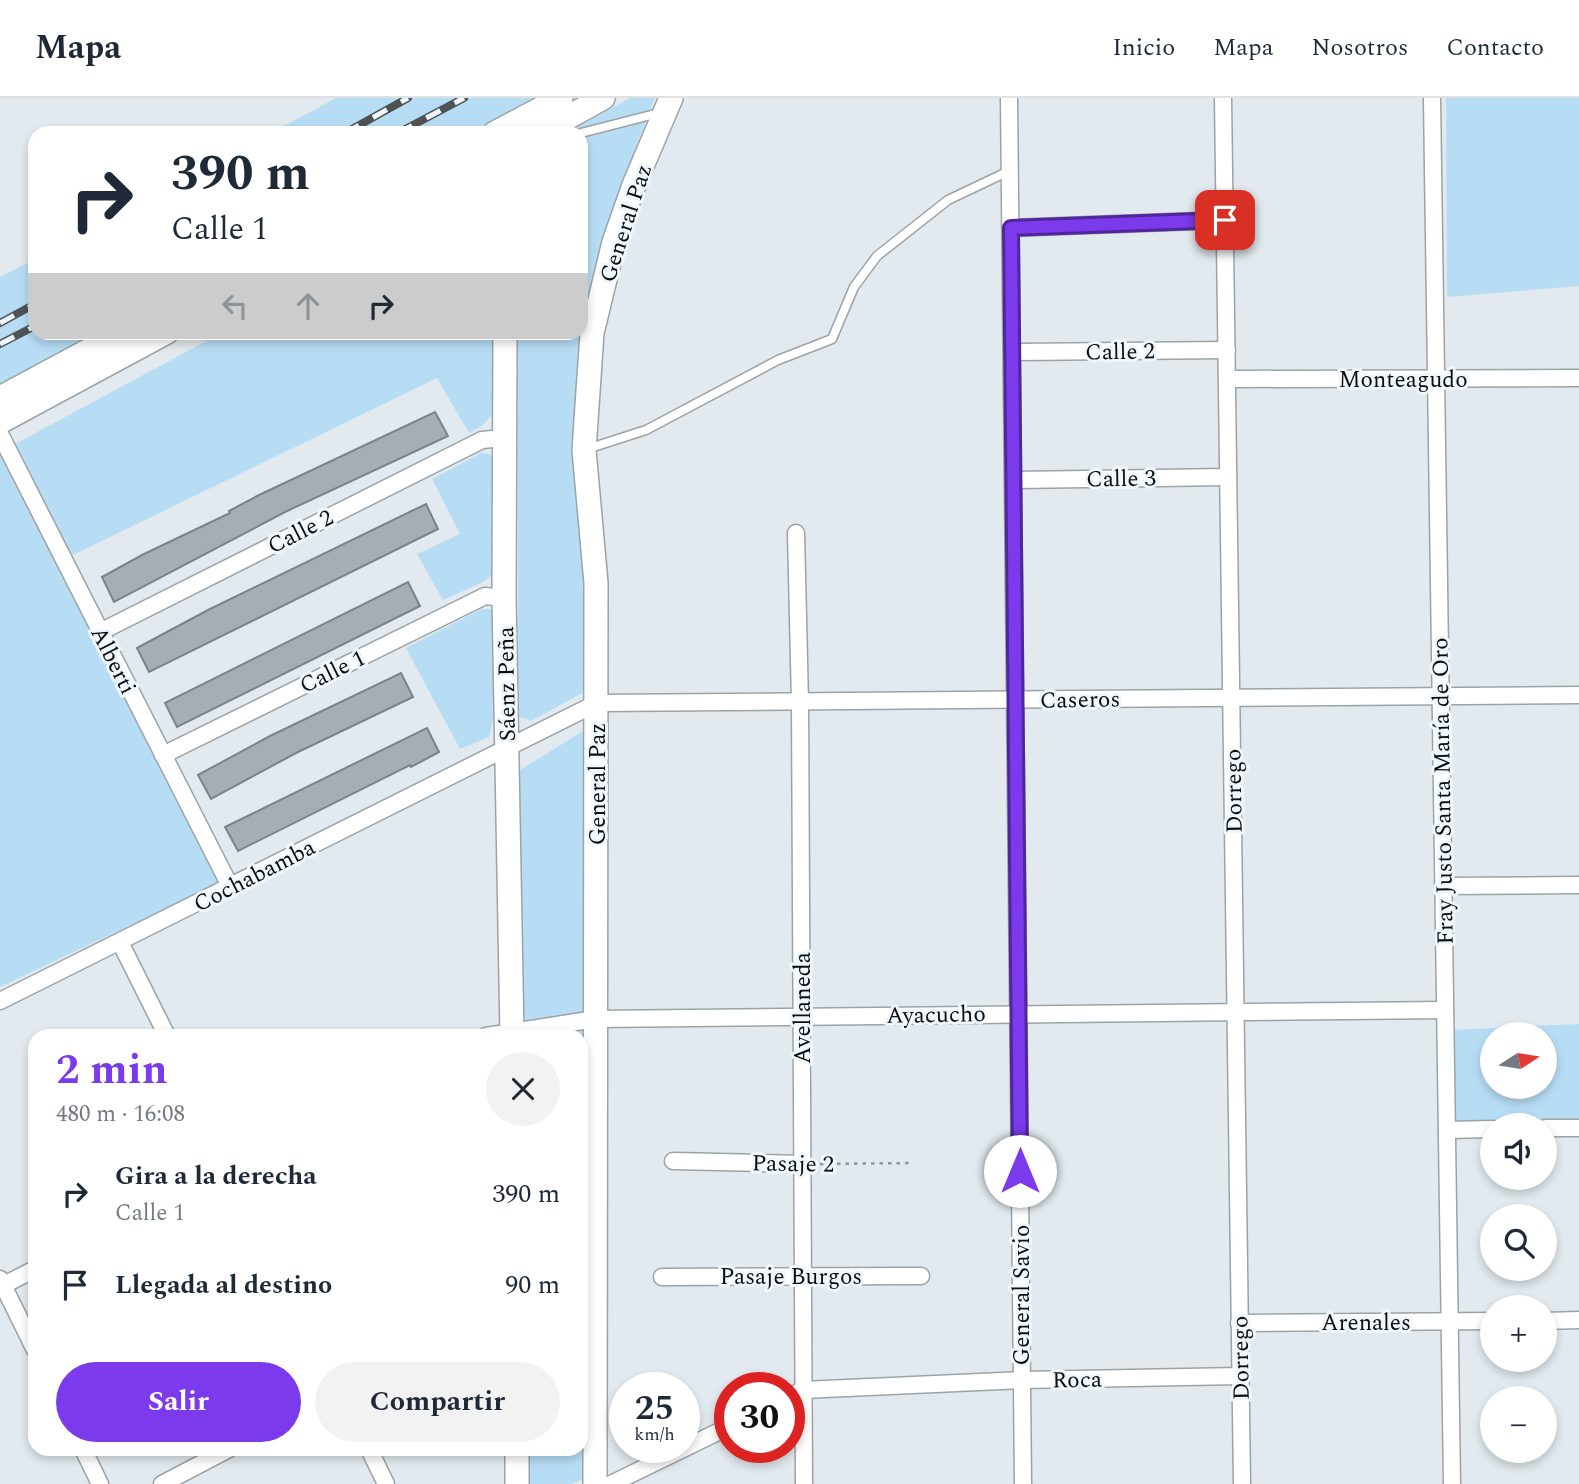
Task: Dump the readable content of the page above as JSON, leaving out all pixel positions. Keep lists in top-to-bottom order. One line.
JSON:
{"streets":{"street":["General Paz","Calle 2","Monteagudo","Calle 3","Alberti","Calle 1","Sáenz Peña","Caseros","Dorrego","Fray Justo Santa María de Oro","Cochabamba","Avellaneda","Ayacucho","Pasaje 2","Pasaje Burgos","General Savio","Arenales","Roca"]},"crossings":[["General Paz","Caseros"],["General Paz","Ayacucho"],["Calle 2","Alberti"],["Calle 2","Sáenz Peña"],["Calle 2","Dorrego"],["Calle 2","General Savio"],["Monteagudo","Dorrego"],["Monteagudo","Fray Justo Santa María de Oro"],["Calle 3","Dorrego"],["Calle 3","General Savio"],["Alberti","Calle 1"],["Alberti","Cochabamba"],["Calle 1","Sáenz Peña"],["Sáenz Peña","Caseros"],["Sáenz Peña","Cochabamba"],["Caseros","Dorrego"],["Caseros","Fray Justo Santa María de Oro"],["Caseros","Cochabamba"],["Caseros","Avellaneda"],["Caseros","General Savio"],["Dorrego","Ayacucho"],["Dorrego","Arenales"],["Dorrego","Roca"],["Fray Justo Santa María de Oro","Ayacucho"],["Fray Justo Santa María de Oro","Arenales"],["Avellaneda","Ayacucho"],["Avellaneda","Pasaje 2"],["Avellaneda","Pasaje Burgos"],["Ayacucho","General Savio"],["General Savio","Roca"]],"north":"right","page":{"header":"Mapa","nav":["Inicio","Mapa","Nosotros","Contacto"],"turn":["390 m","Calle 1"],"map_buttons":["+","−"],"heading":["2 min","480 m · 16:08"],"list":[{"name":"Gira a la derecha","note":"Calle 1","value":"390 m"},{"name":"Llegada al destino","value":"90 m"}],"buttons":["Salir","Compartir"],"speed":"25 km/h","limit":"30"}}
